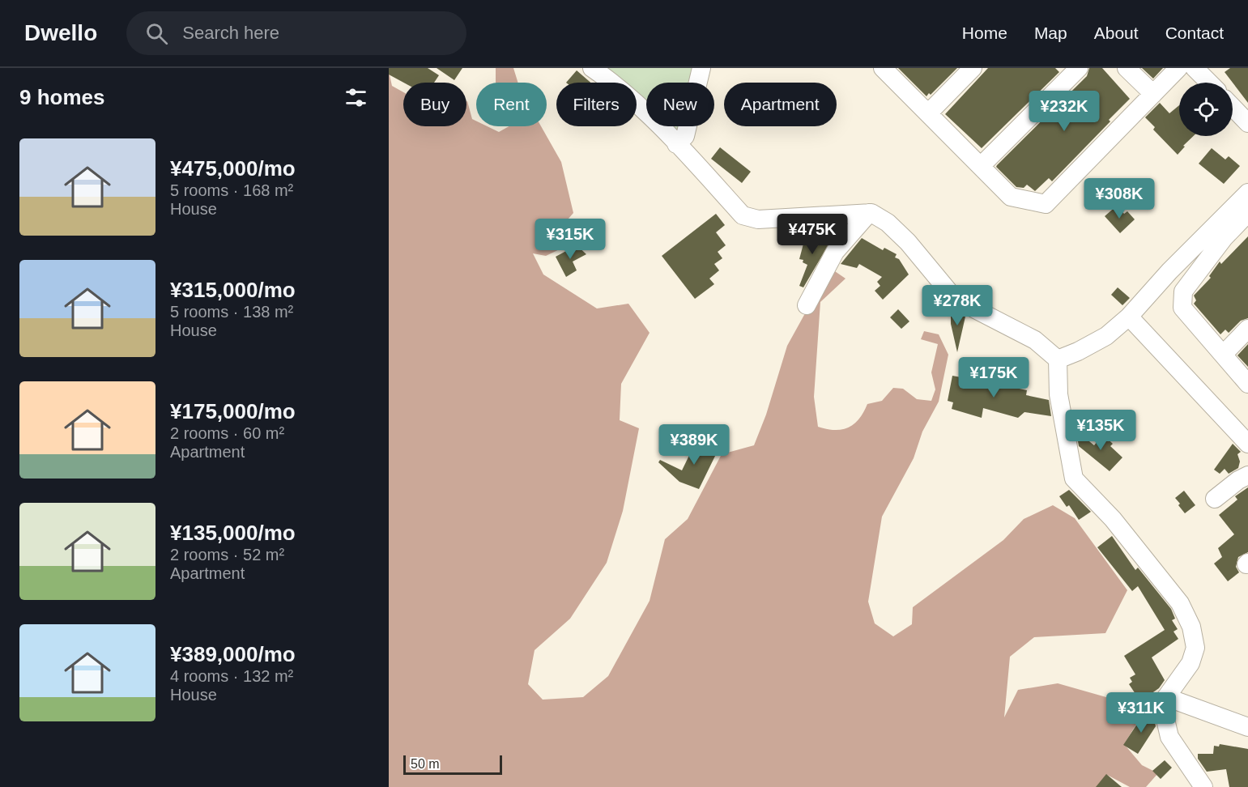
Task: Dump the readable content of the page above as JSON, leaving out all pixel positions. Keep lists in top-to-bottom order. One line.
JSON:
{"scale_bar":"50 m","page":{"header":"Dwello","search":"Search here","nav":["Home","Map","About","Contact"],"heading":"9 homes","chip":["Buy","Rent","Filters","New","Apartment"],"price":["¥232K","¥308K","¥475K","¥315K","¥278K","¥175K","¥135K","¥389K","¥311K"],"list":[{"name":"¥475,000/mo","note":"5 rooms · 168 m² · House"},{"name":"¥315,000/mo","note":"5 rooms · 138 m² · House"},{"name":"¥175,000/mo","note":"2 rooms · 60 m² · Apartment"},{"name":"¥135,000/mo","note":"2 rooms · 52 m² · Apartment"},{"name":"¥389,000/mo","note":"4 rooms · 132 m² · House"}],"scale":"50 m"}}
